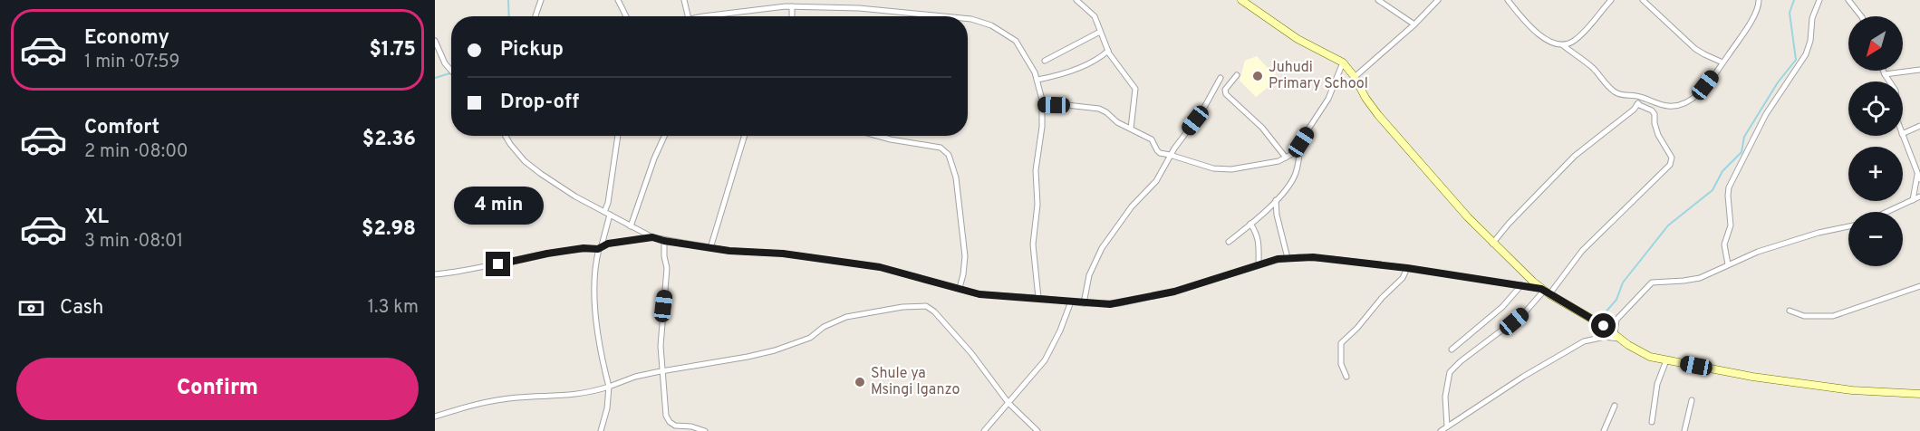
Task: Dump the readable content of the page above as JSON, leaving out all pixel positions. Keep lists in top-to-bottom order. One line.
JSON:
{"places":["Juhudi Primary School","Shule ya Msingi Iganzo"],"north":"bottom left","page":{"list":[{"name":"Economy","note":"1 min · 07:59","value":"$1.75"},{"name":"Comfort","note":"2 min · 08:00","value":"$2.36"},{"name":"XL","note":"3 min · 08:01","value":"$2.98"}],"map_buttons":["+","−"],"banner":["Pickup","Drop-off"],"bubble":"4 min","pay":["Cash","1.3 km"],"buttons":"Confirm"}}
